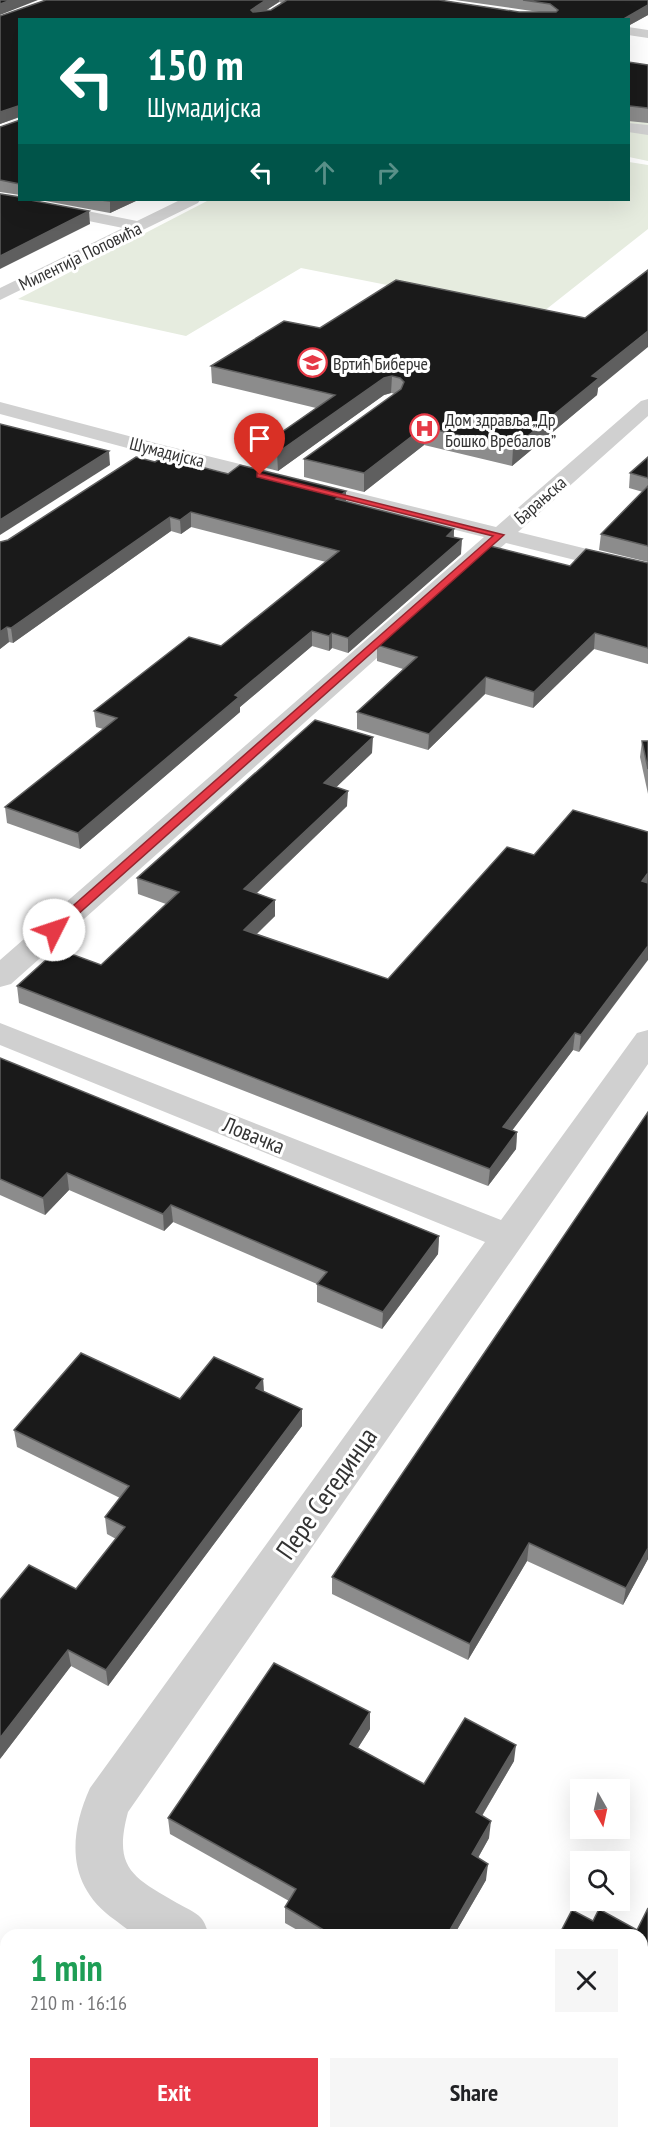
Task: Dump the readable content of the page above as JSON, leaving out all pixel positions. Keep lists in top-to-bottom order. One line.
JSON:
{"streets":{"street":["Милентија Поповића","Шумадијска","Барањска","Ловачка","Пере Сегединца"]},"crossings":[["Шумадијска","Барањска"],["Ловачка","Пере Сегединца"]],"places":{"school or university":["Вртић Биберче"],"hospital":["Дом здравља „Др Бошко Вребалов”"]},"north":"bottom","page":{"turn":["150 m","Шумадијска"],"heading":["1 min","210 m · 16:16"],"buttons":["Exit","Share"]}}
